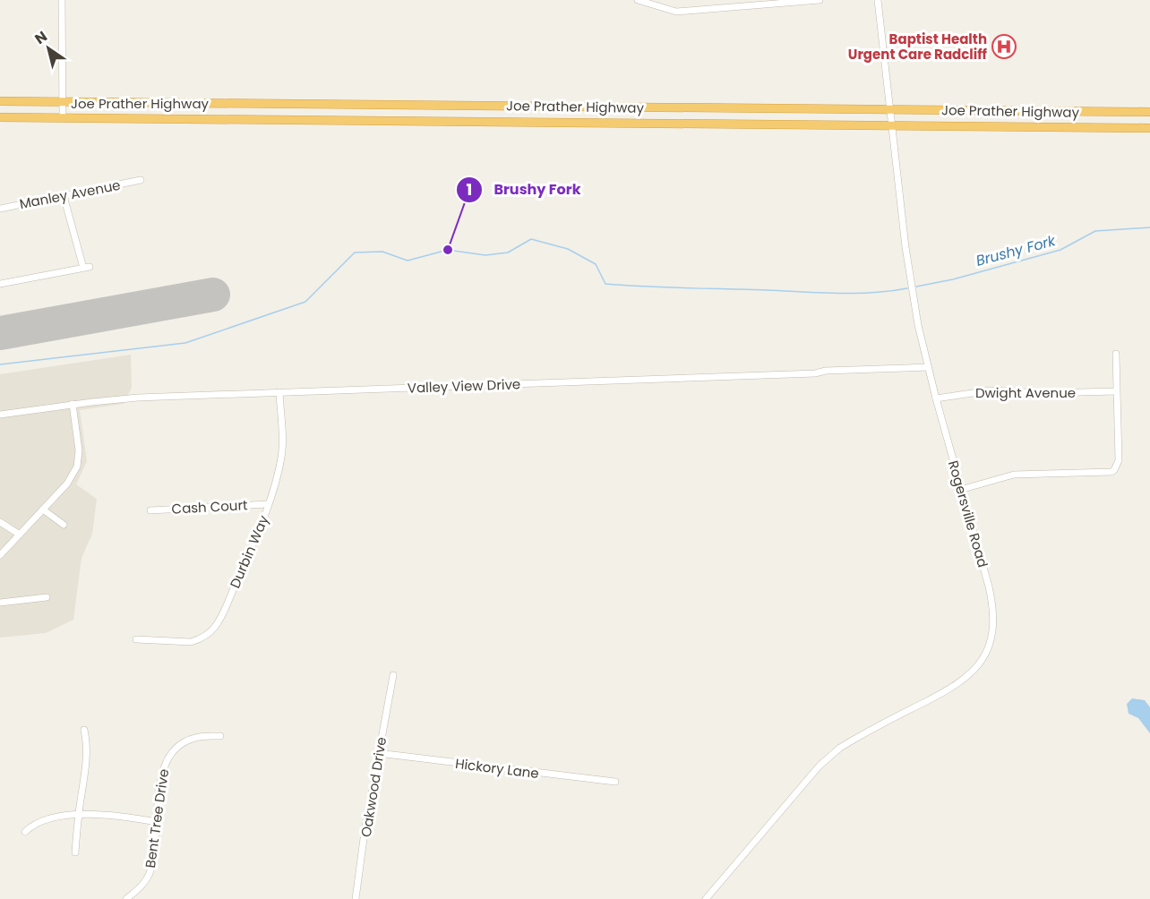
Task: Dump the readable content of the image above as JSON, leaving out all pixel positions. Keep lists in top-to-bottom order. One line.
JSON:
{"streets":{"highway":["Joe Prather Highway"],"street":["Manley Avenue","Valley View Drive","Dwight Avenue","Cash Court","Rogersville Road","Durbin Way","Hickory Lane","Oakwood Drive","Bent Tree Drive"]},"crossings":[["Joe Prather Highway","Rogersville Road"],["Valley View Drive","Rogersville Road"],["Valley View Drive","Durbin Way"],["Dwight Avenue","Rogersville Road"],["Cash Court","Durbin Way"],["Hickory Lane","Oakwood Drive"]],"water":["Brushy Fork"],"places":{"hospital":["Baptist Health Urgent Care Radcliff"],"other":["Brushy Fork"]},"north":"top left"}
